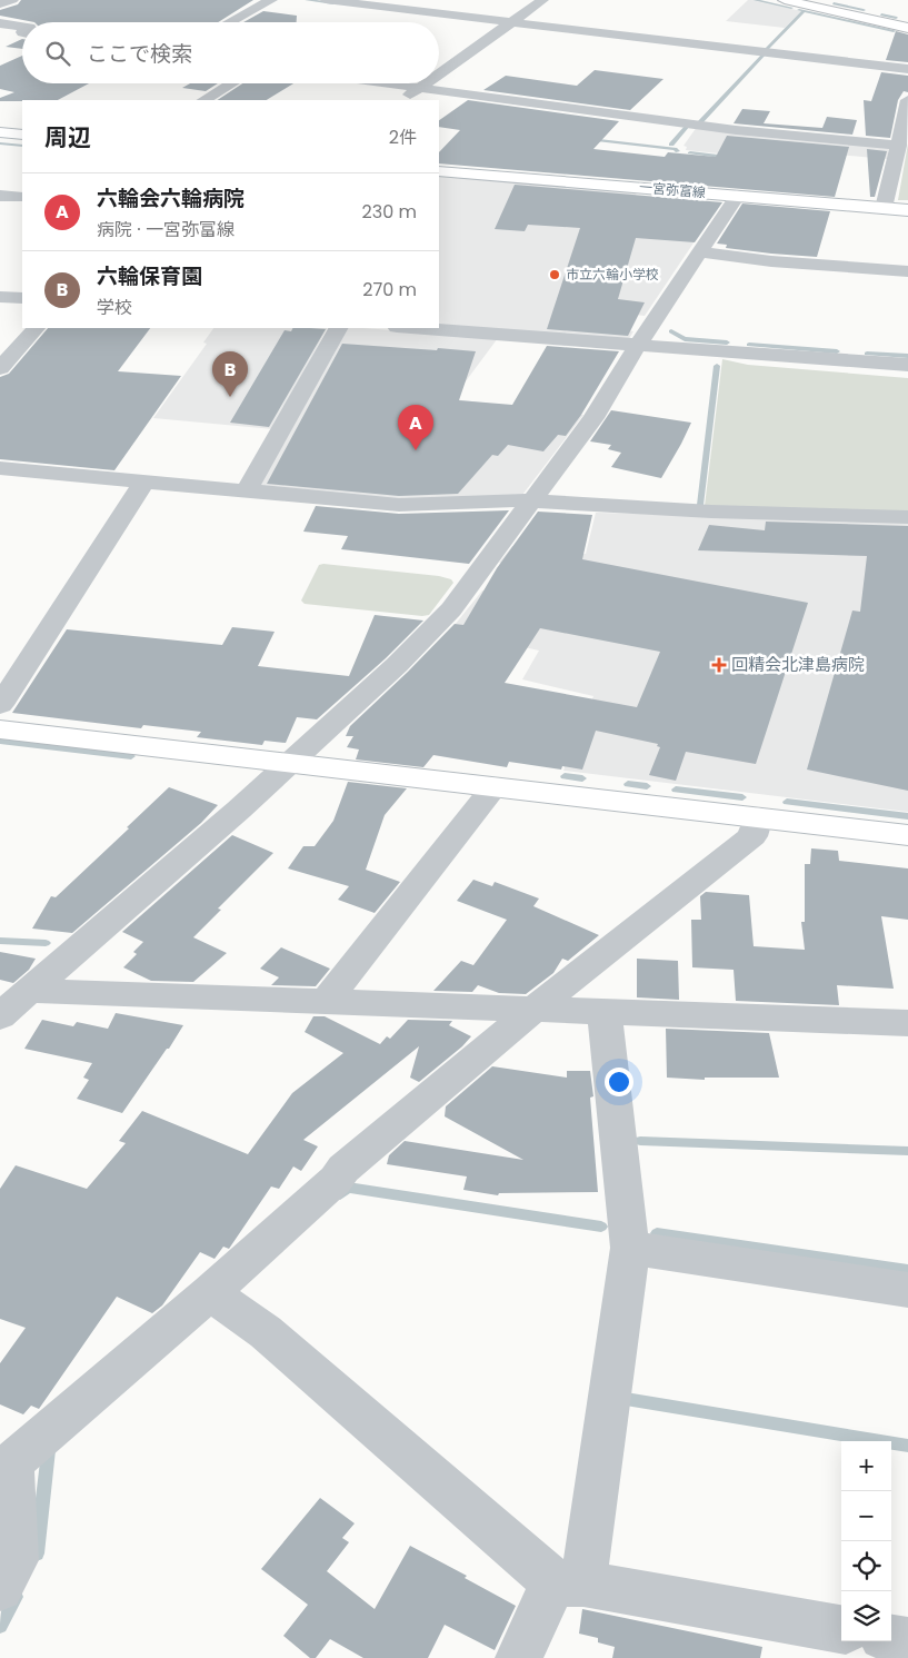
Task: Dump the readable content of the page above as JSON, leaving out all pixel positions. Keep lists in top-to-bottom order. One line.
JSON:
{"streets":{"main road":["一宮弥富線"]},"places":{"other":["市立六輪小学校"],"health":["回精会北津島病院"]},"page":{"search":"ここで検索","heading":["周辺","2件"],"list":[{"mark":"A","name":"六輪会六輪病院","note":"病院 · 一宮弥富線","value":"230 m"},{"mark":"B","name":"六輪保育園","note":"学校","value":"270 m"}],"pins":["B","A"],"map_buttons":["+","−"]}}
